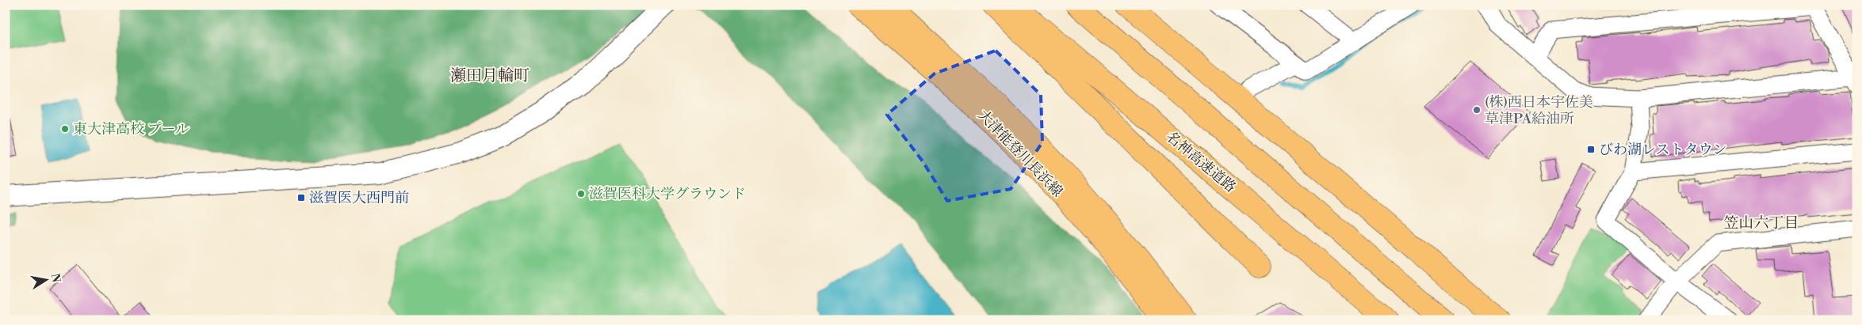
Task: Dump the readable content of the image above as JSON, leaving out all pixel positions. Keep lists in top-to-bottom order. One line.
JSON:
{"streets":{"main road":["大津能登川長浜線","名神高速道路"]},"districts":["瀬田月輪町","笠山六丁目"],"places":{"other":["(株)西日本宇佐美 草津PA給油所","東大津高校 プール","滋賀医科大学グラウンド"],"transit":["びわ湖レストタウン","滋賀医大西門前"]},"north":"right"}
